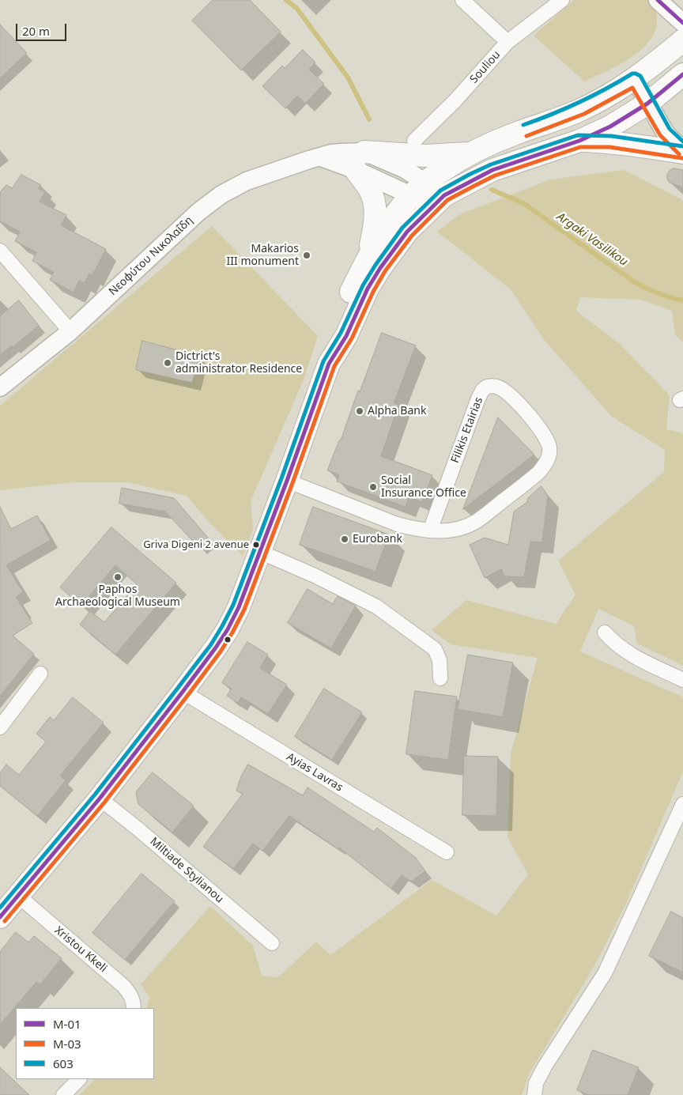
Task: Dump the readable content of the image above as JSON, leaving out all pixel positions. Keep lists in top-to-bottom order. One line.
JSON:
{"streets":{"street":["Souliou","Νεοφύτου Νικολαΐδη","Filikis Etairias","Ayias Lavras","Miltiade Stylianou","Xristou Kkeli"]},"water":["Argaki Vasilikou"],"places":["Makarios III monument","Dictrict's administrator Residence","Alpha Bank","Social Insurance Office","Eurobank","Griva Digeni 2 avenue","Paphos Archaeological Museum"],"lines":["transit line M-01","transit line 603","transit line M-03"],"legend":["M-01","M-03","603"],"scale_bar":"20 m"}
